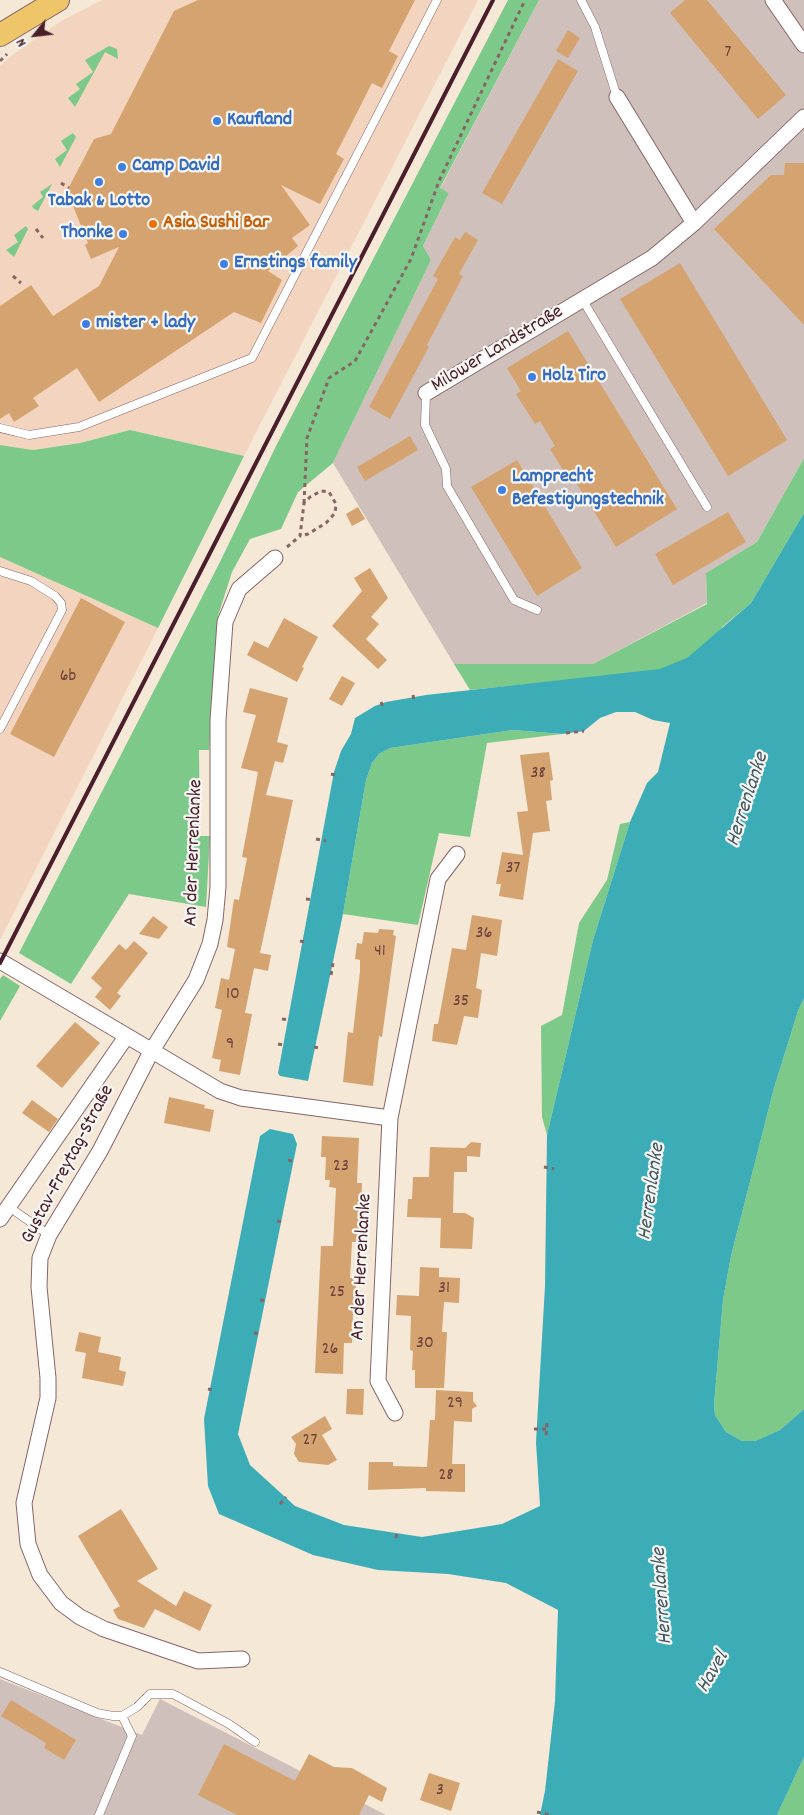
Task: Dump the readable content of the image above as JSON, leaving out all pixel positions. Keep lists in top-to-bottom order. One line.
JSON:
{"streets":{"street":["Milower Landstraße","An der Herrenlanke","Gustav-Freytag-Straße"]},"crossings":[["An der Herrenlanke","Gustav-Freytag-Straße"]],"water":["Herrenlanke","Havel"],"places":["Kaufland","Camp David","Tabak & Lotto","Asia Sushi Bar","Thonke","Ernstings family","mister + lady","Holz Tiro","Lamprecht Befestigungstechnik"],"house_numbers":["7","6b","38","37","36","41","10","35","9","23","31","25","30","26","29","27","28","3"],"north":"bottom left"}
